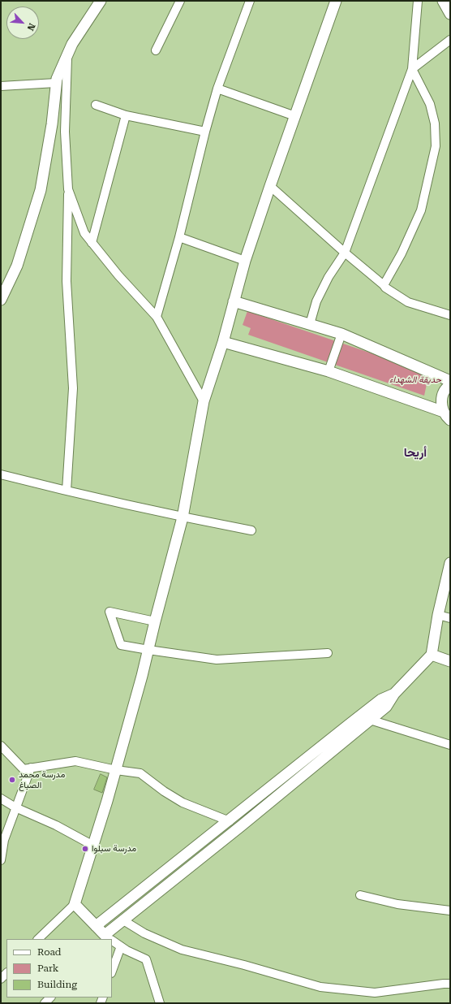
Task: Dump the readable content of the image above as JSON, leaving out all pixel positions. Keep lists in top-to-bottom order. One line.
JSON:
{"districts":["أريحا"],"parks":["حديقة الشهداء"],"places":["مدرسة محمد الصباغ","مدرسة سبلوا"],"legend":["Road","Park","Building"],"north":"bottom right"}
